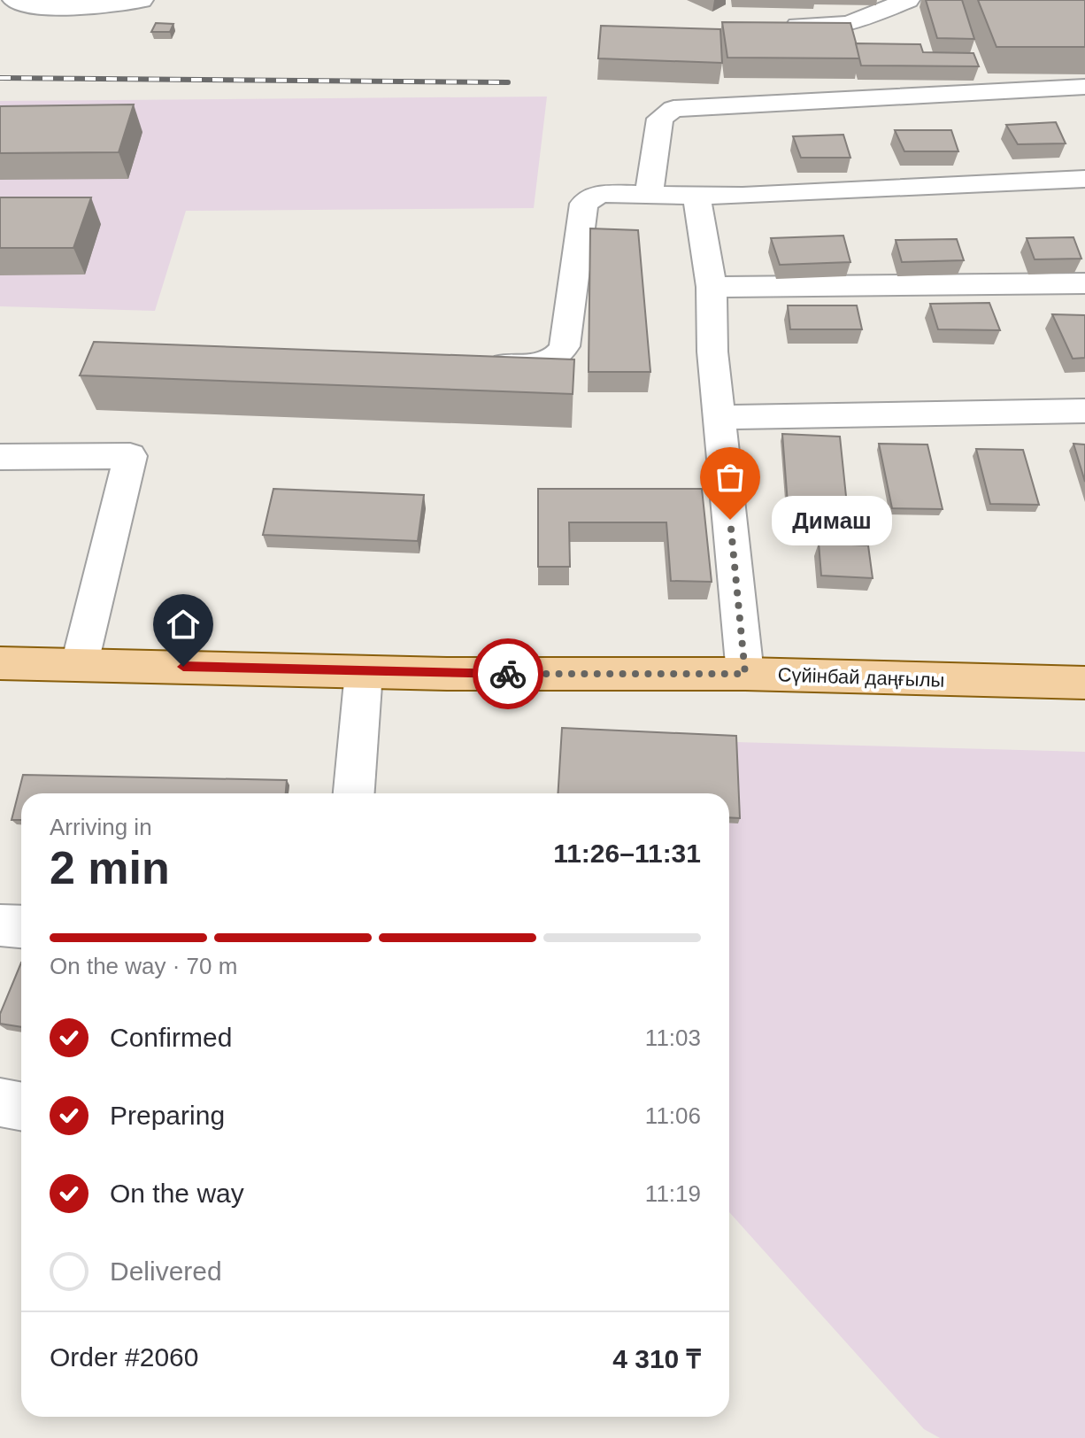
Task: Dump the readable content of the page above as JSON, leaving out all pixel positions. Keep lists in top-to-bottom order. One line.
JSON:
{"streets":{"main road":["Сүйінбай даңғылы"]},"places":["Димаш"],"page":{"bubble":"Димаш","heading":["2 min","Arriving in","11:26–11:31"],"panel":["Order #2060","4 310 ₸"],"bar":"On the way · 70 m","list":[["Confirmed","11:03"],["Preparing","11:06"],["On the way","11:19"],"Delivered"]}}
